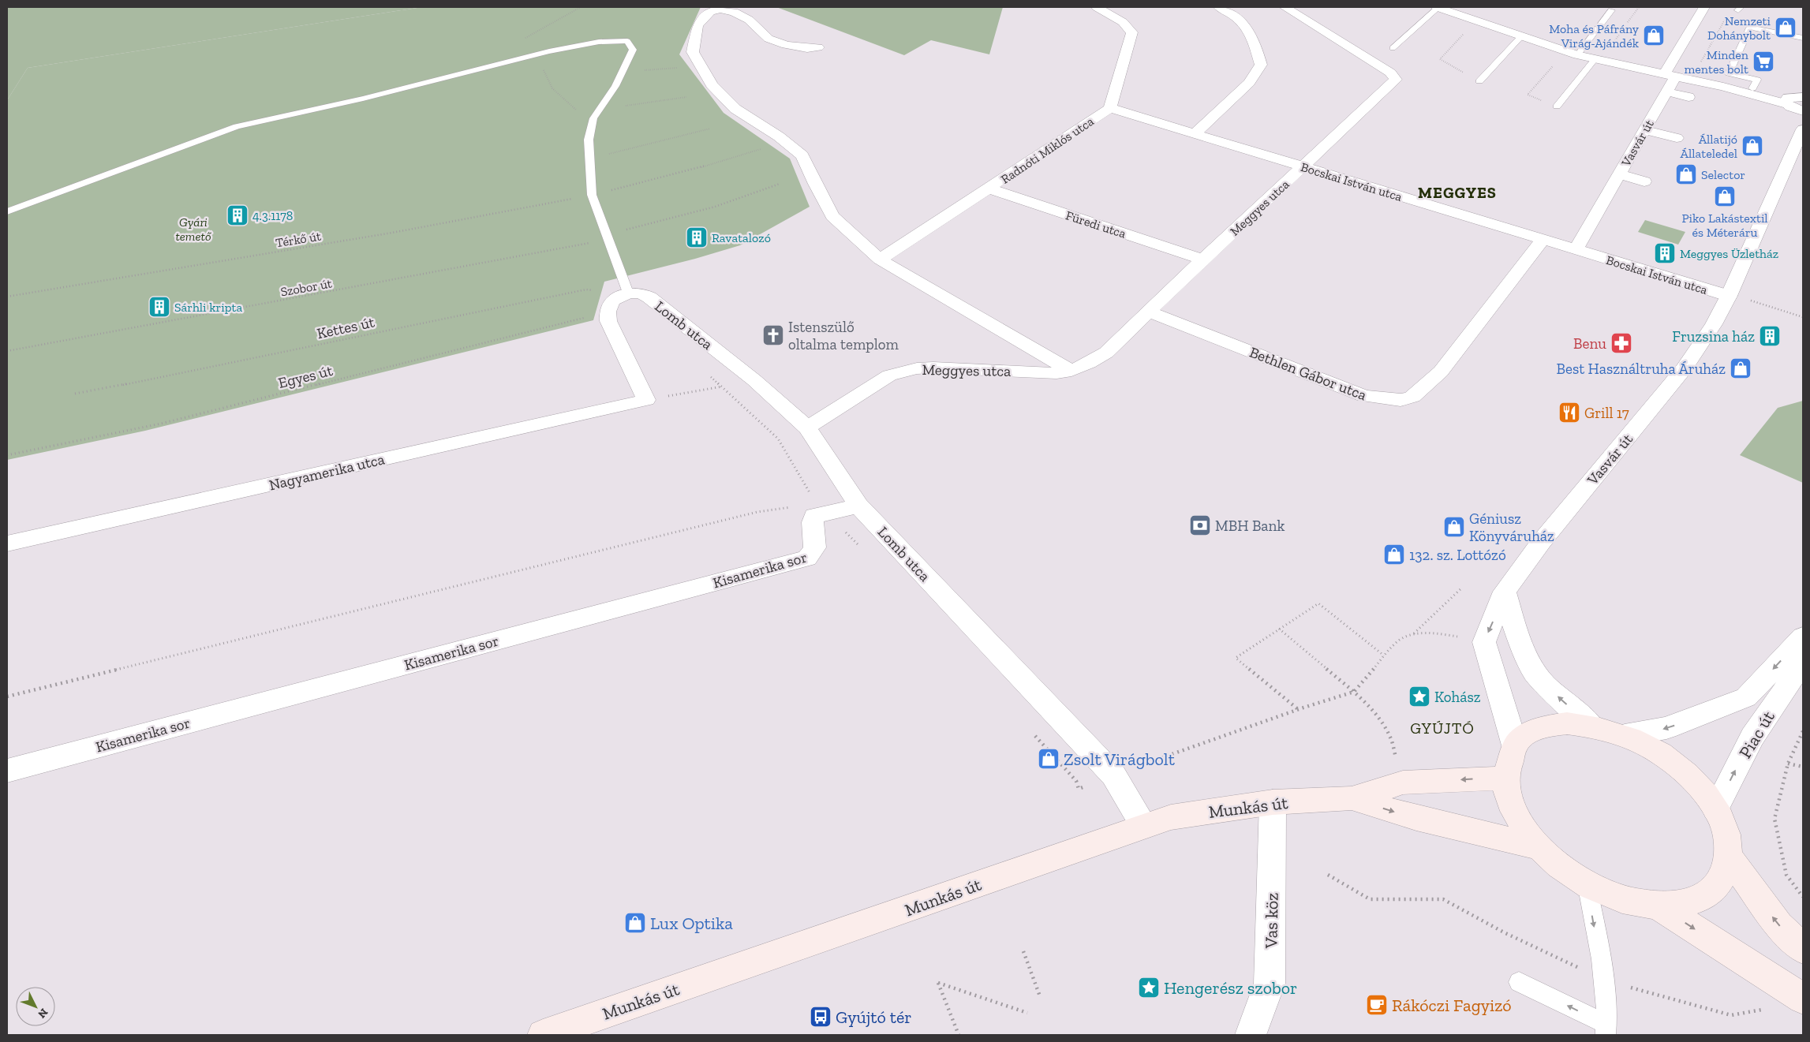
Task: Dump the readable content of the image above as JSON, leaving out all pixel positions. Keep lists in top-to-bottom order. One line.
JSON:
{"streets":{"main road":["Munkás út"],"street":["Vasvár út","Radnóti Miklós utca","Bocskai István utca","Meggyes utca","Füredi utca","Lomb utca","Bethlen Gábor utca","Nagyamerika utca","Kisamerika sor","Piac út","Vas köz"],"path":["Térkő út","Szobor út","Kettes út","Egyes út"]},"crossings":[["Vasvár út","Bocskai István utca"],["Radnóti Miklós utca","Bocskai István utca"],["Radnóti Miklós utca","Füredi utca"],["Bocskai István utca","Meggyes utca"],["Bocskai István utca","Bethlen Gábor utca"],["Meggyes utca","Füredi utca"],["Meggyes utca","Lomb utca"],["Meggyes utca","Bethlen Gábor utca"],["Lomb utca","Kettes út"],["Lomb utca","Munkás út"],["Munkás út","Vas köz"]],"one_way":["Piac út"],"districts":["MEGGYES","GYÚJTÓ"],"parks":["Gyári temető"],"places":{"shop":["Nemzeti Dohánybolt","Moha és Páfrány Virág-Ajándék","Állatijó Állateledel","Selector","Piko Lakástextil és Méteráru","Best Használtruha Áruház","Géniusz Könyváruház","132. sz. Lottózó","Zsolt Virágbolt","Lux Optika"],"supermarket":["Minden mentes bolt"],"building":["4.3.1178","Ravatalozó","Meggyes Üzletház","Sárhli kripta","Fruzsina ház"],"church":["Istenszülő oltalma templom"],"pharmacy":["Benu"],"restaurant":["Grill 17"],"bank":["MBH Bank"],"place":["Kohász","Hengerész szobor"],"cafe":["Rákóczi Fagyizó"],"bus stop":["Gyújtó tér"]},"north":"bottom right"}
